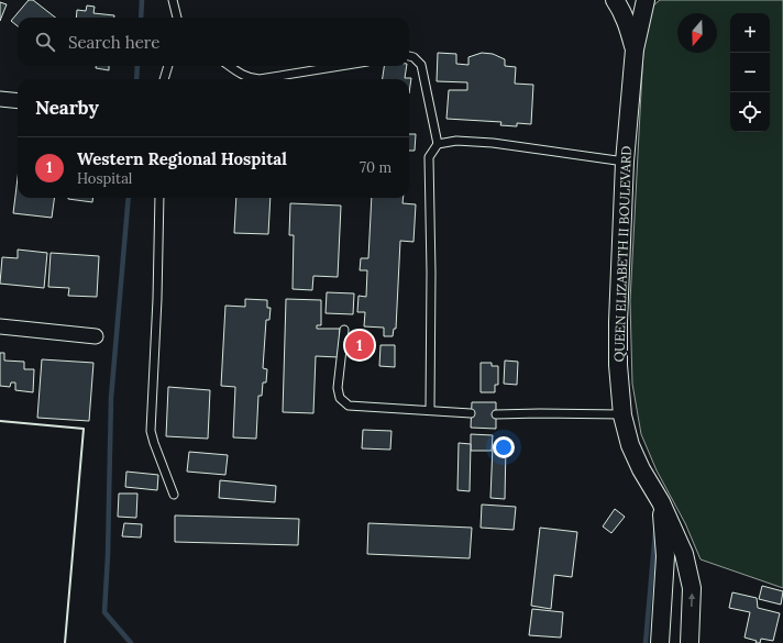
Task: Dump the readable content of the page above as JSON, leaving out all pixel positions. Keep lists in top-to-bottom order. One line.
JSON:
{"streets":{"street":["QUEEN ELIZABETH II BOULEVARD"]},"north":"bottom","page":{"map_buttons":["+","−"],"search":"Search here","heading":"Nearby","list":[{"mark":"1","name":"Western Regional Hospital","note":"Hospital","value":"70 m"}],"pins":"1"}}
